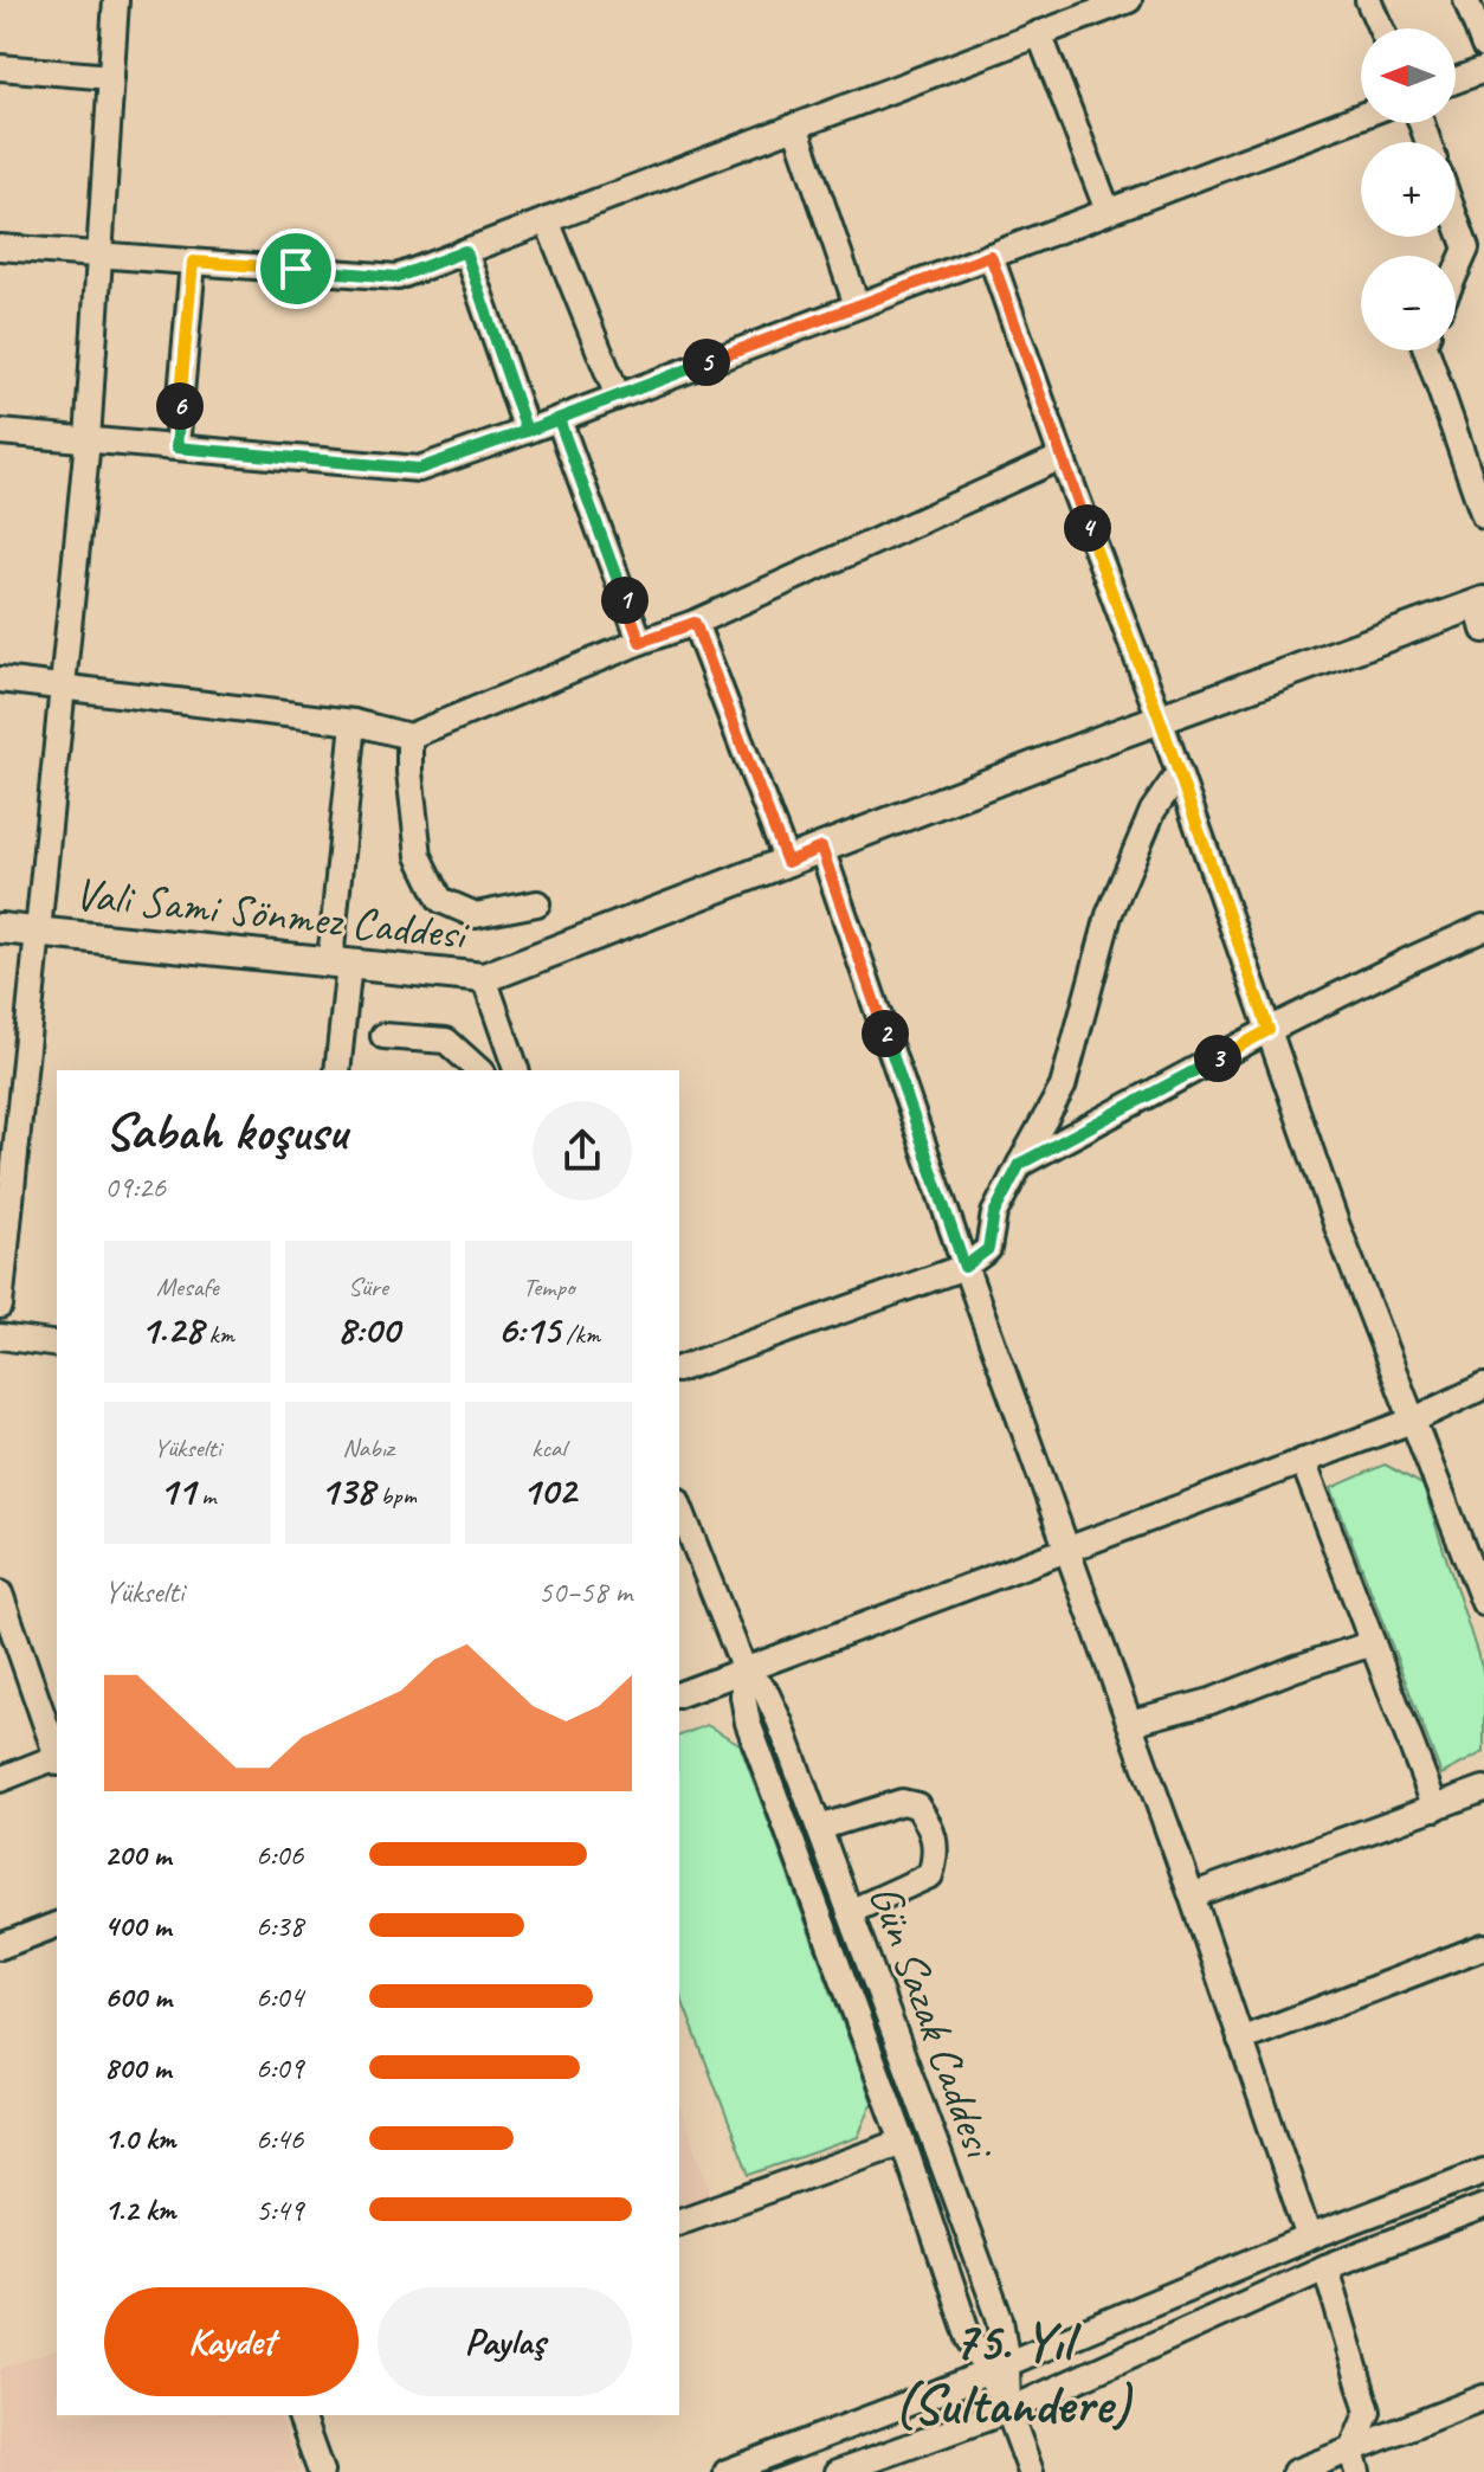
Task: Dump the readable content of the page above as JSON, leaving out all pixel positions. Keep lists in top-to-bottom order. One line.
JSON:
{"streets":{"main road":["Vali Sami Sönmez Caddesi"],"street":["Gün Sazak Caddesi"]},"districts":["75. Yıl (Sultandere)"],"north":"left","page":{"map_buttons":["+","−"],"pins":["5","6","4","1","2","3"],"heading":["Sabah koşusu","09:26"],"stats":[["Mesafe","1.28 km"],["Süre","8:00"],["Tempo","6:15 /km"],["Yükselti","11 m"],["Nabız","138 bpm"],["kcal","102"]],"chart":["Yükselti","50–58 m"],"list":[{"name":"200 m","note":"6:06"},{"name":"400 m","note":"6:38"},{"name":"600 m","note":"6:04"},{"name":"800 m","note":"6:09"},{"name":"1.0 km","note":"6:46"},{"name":"1.2 km","note":"5:49"}],"buttons":["Kaydet","Paylaş"]}}
